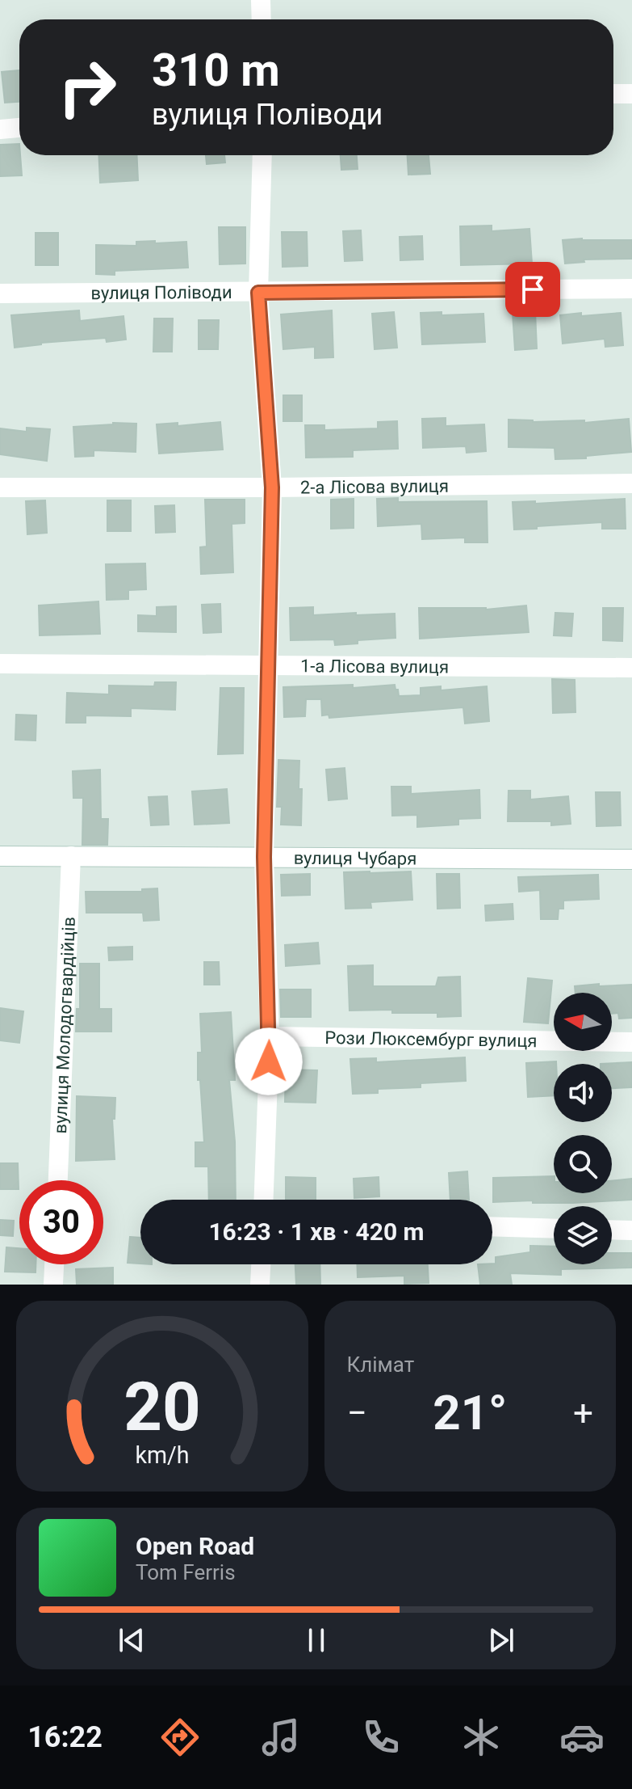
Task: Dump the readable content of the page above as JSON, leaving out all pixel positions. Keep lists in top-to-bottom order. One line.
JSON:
{"streets":{"street":["вулиця Поліводи","2-а Лісова вулиця","1-а Лісова вулиця","вулиця Чубаря","вулиця Молодогвардійців","Рози Люксембург вулиця"]},"crossings":[["вулиця Чубаря","вулиця Молодогвардійців"]],"north":"left","page":{"turn":["310 m","вулиця Поліводи"],"limit":"30","trip":"16:23 · 1 хв · 420 m","tile":"Клімат","heat":["−","21°","+"],"song":["Open Road","Tom Ferris"],"tabs":"16:22","gauge":["20","km/h"]}}
